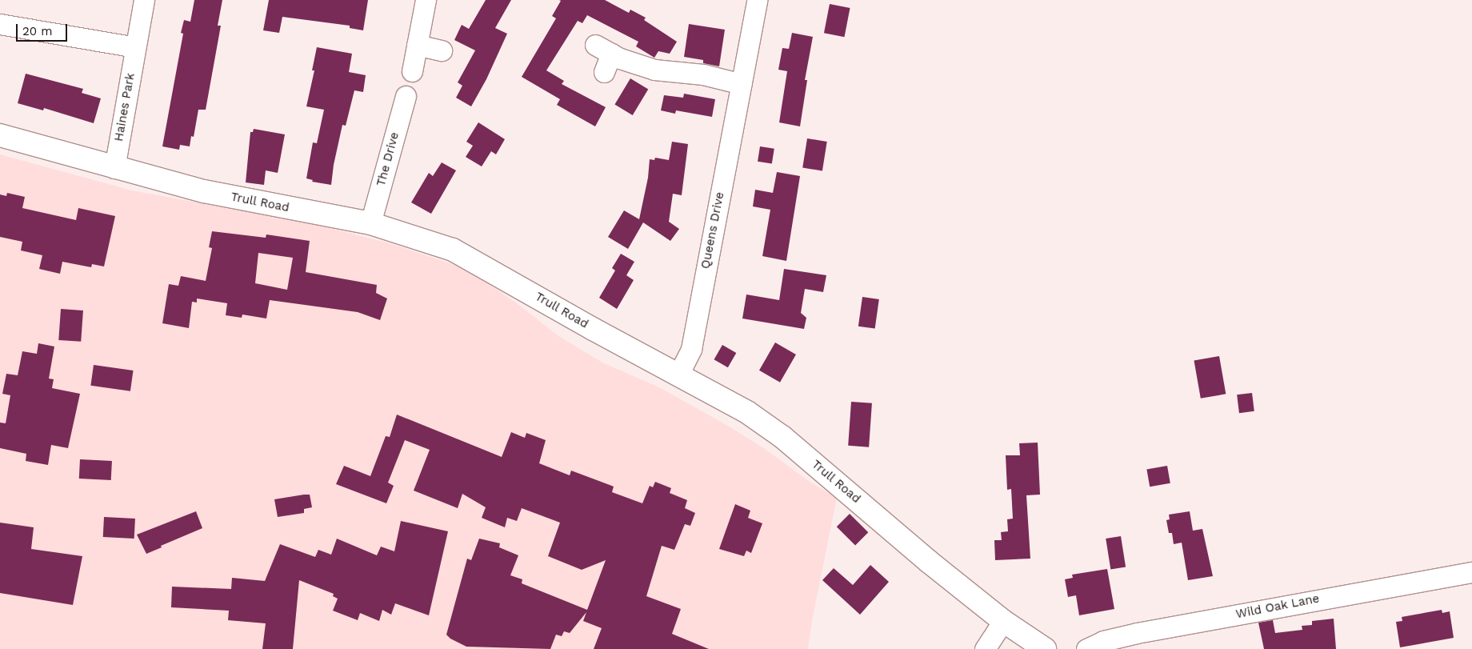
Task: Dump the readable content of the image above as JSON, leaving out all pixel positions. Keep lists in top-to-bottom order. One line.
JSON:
{"streets":{"street":["Haines Park","The Drive","Trull Road","Queens Drive","Wild Oak Lane"]},"crossings":[["Haines Park","Trull Road"],["The Drive","Trull Road"],["Trull Road","Queens Drive"]],"scale_bar":"20 m"}
